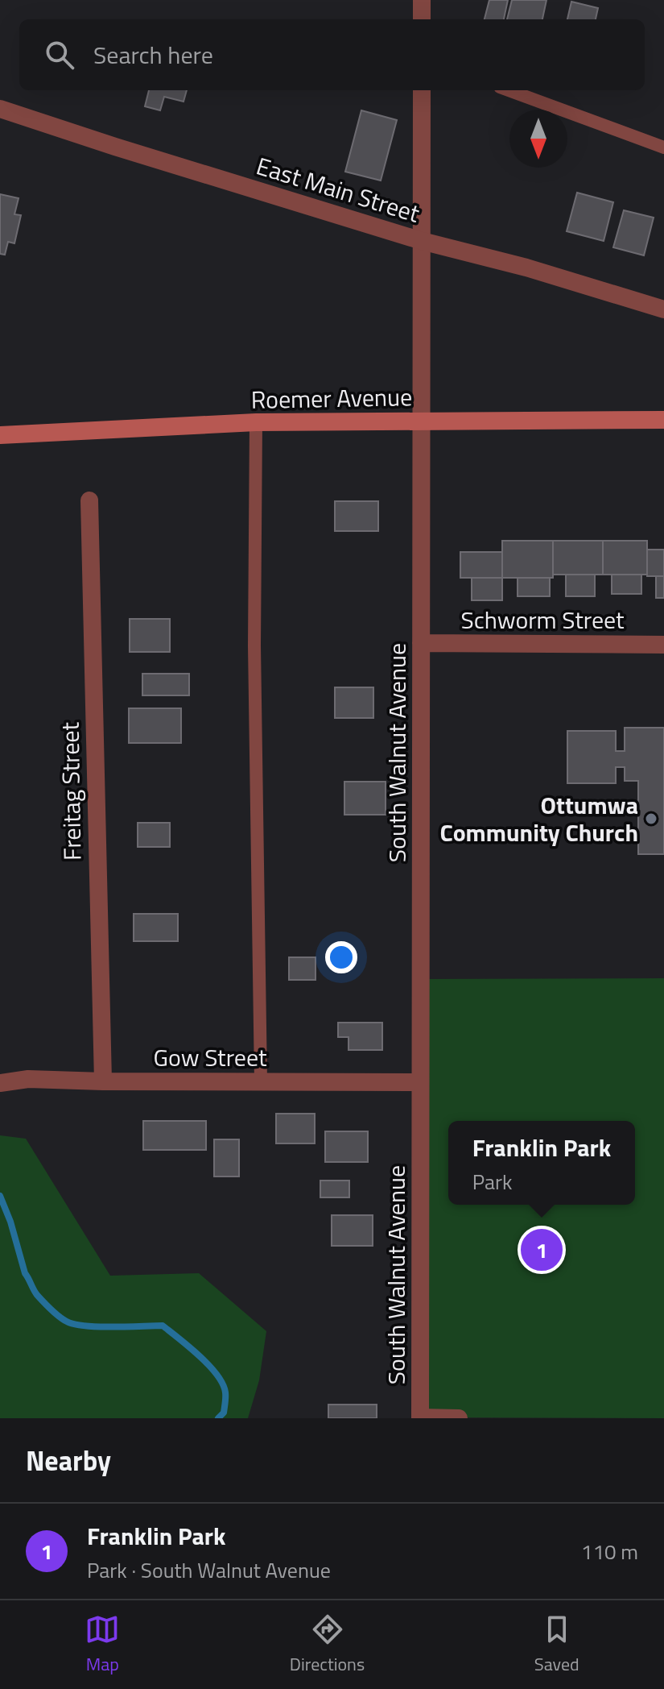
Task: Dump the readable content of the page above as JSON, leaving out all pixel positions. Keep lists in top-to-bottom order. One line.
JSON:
{"streets":{"main road":["Roemer Avenue"],"street":["East Main Street","Schworm Street","South Walnut Avenue","Freitag Street","Gow Street"]},"crossings":[["East Main Street","South Walnut Avenue"],["Roemer Avenue","South Walnut Avenue"],["Schworm Street","South Walnut Avenue"],["South Walnut Avenue","Gow Street"],["Freitag Street","Gow Street"]],"places":["Ottumwa Community Church"],"north":"bottom","page":{"search":"Search here","popup":["Franklin Park","Park"],"pins":"1","heading":"Nearby","list":[{"mark":"1","name":"Franklin Park","note":"Park · South Walnut Avenue","value":"110 m"}],"nav":["Map","Directions","Saved"]}}
